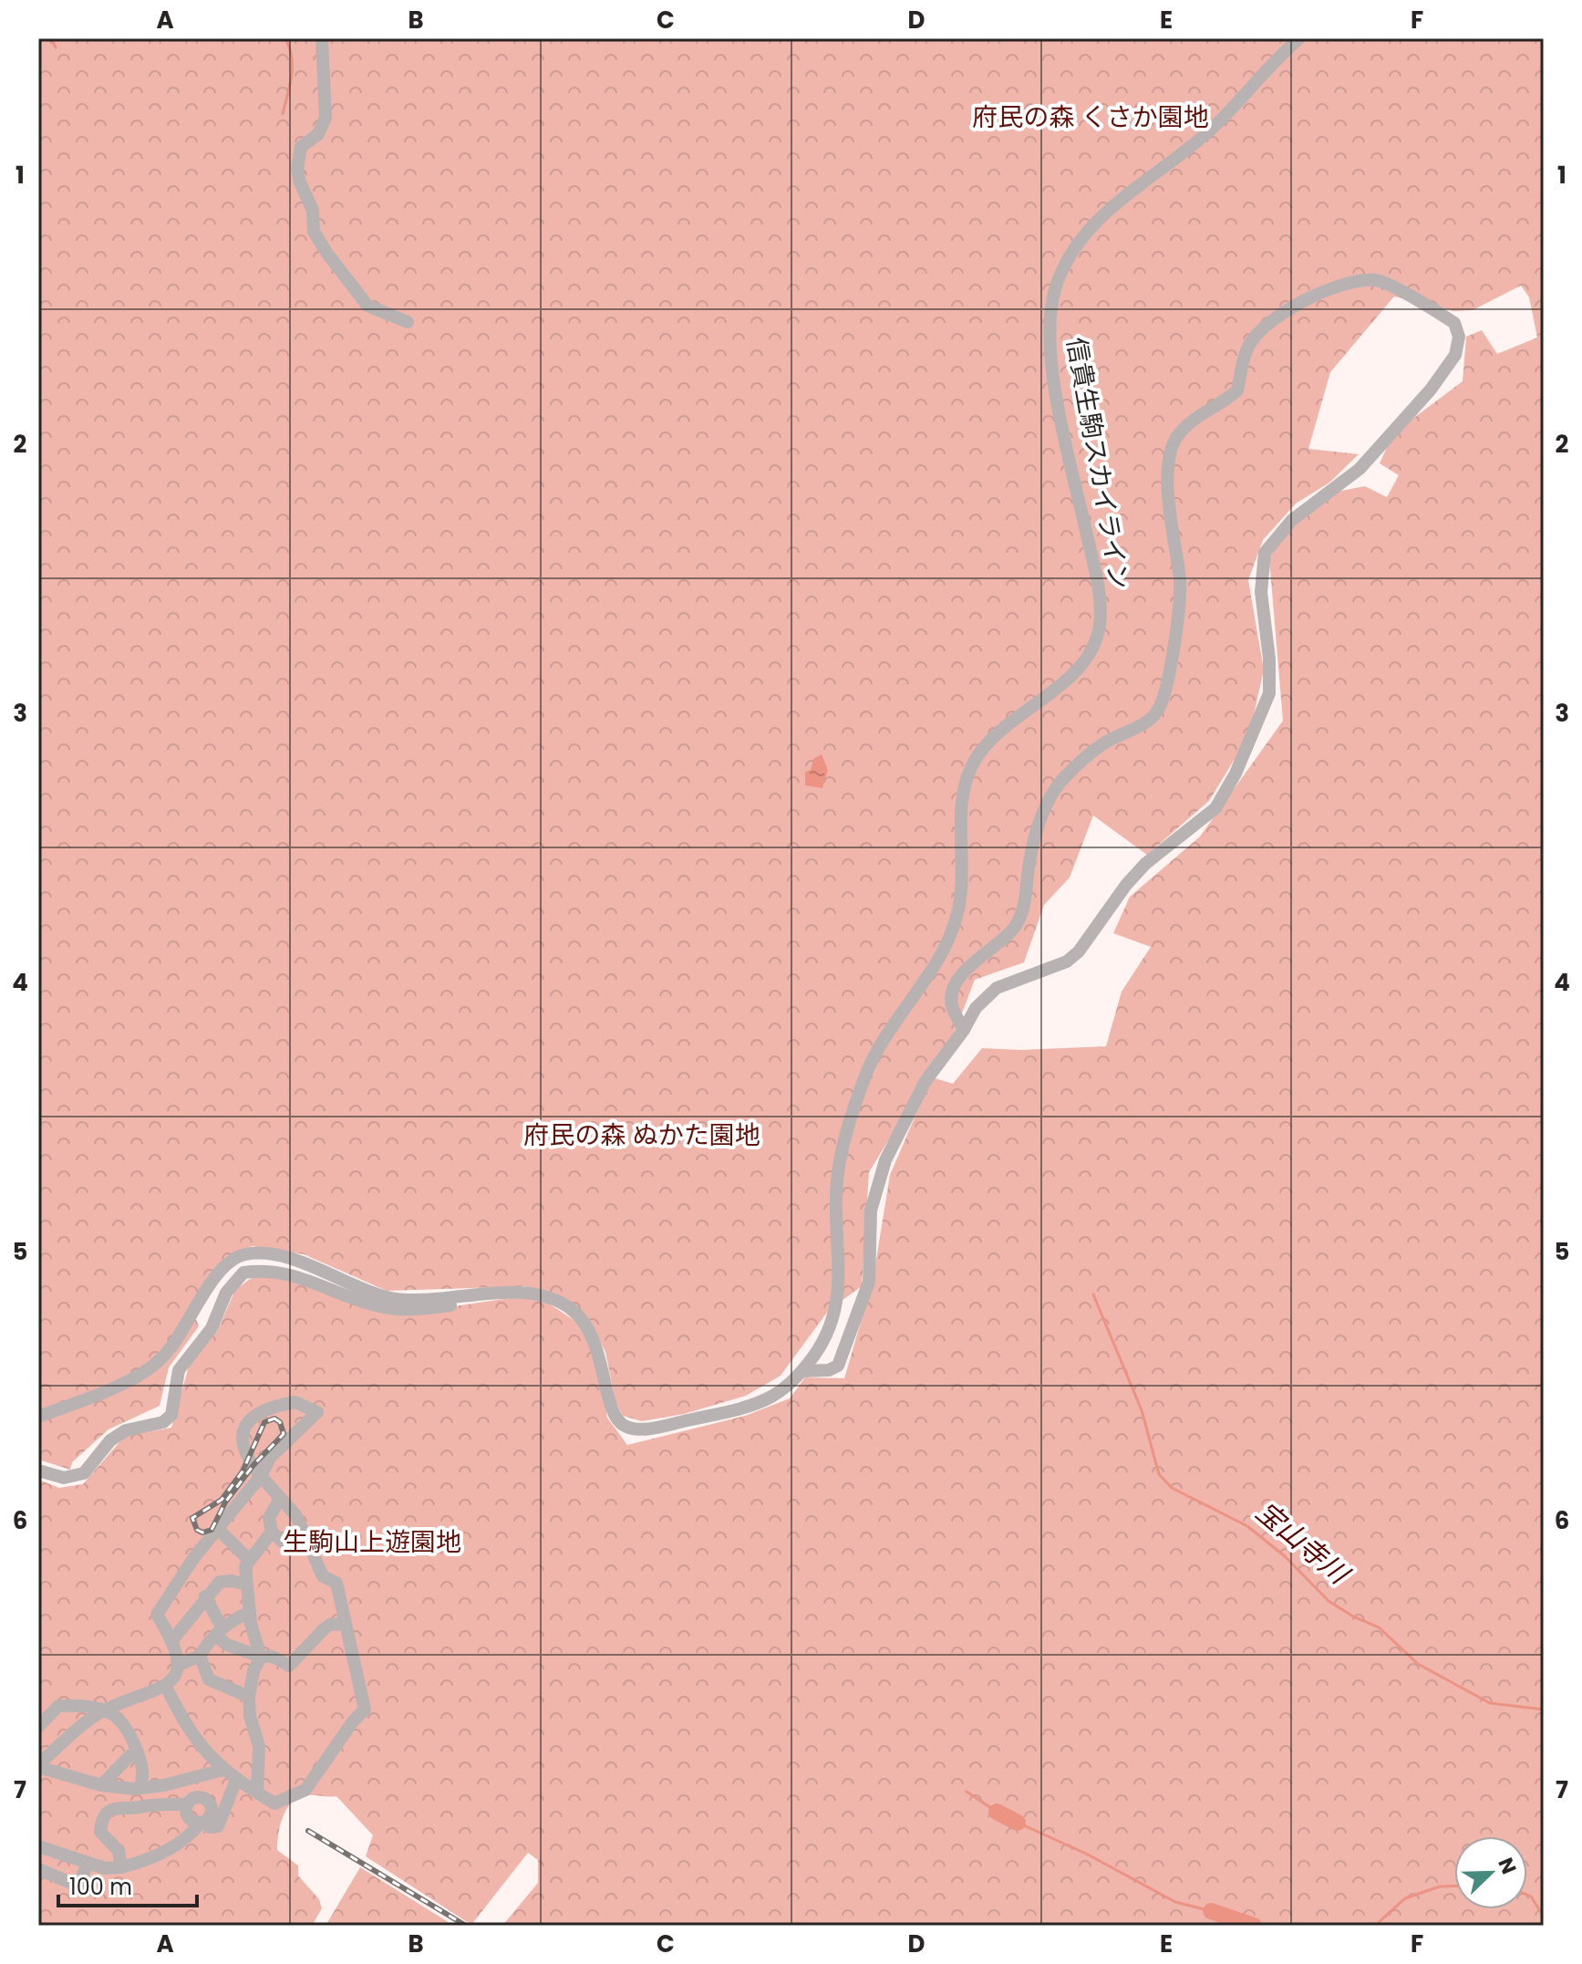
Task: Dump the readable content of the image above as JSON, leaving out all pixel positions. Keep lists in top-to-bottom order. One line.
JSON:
{"streets":{"street":["信貴生駒スカイライン"]},"water":["宝山寺川"],"parks":["府民の森 くさか園地","府民の森 ぬかた園地","生駒山上遊園地"],"scale_bar":"100 m","north":"top right","grid":{"columns":["A","B","C","D","E","F"],"rows":["1","2","3","4","5","6","7"]}}
